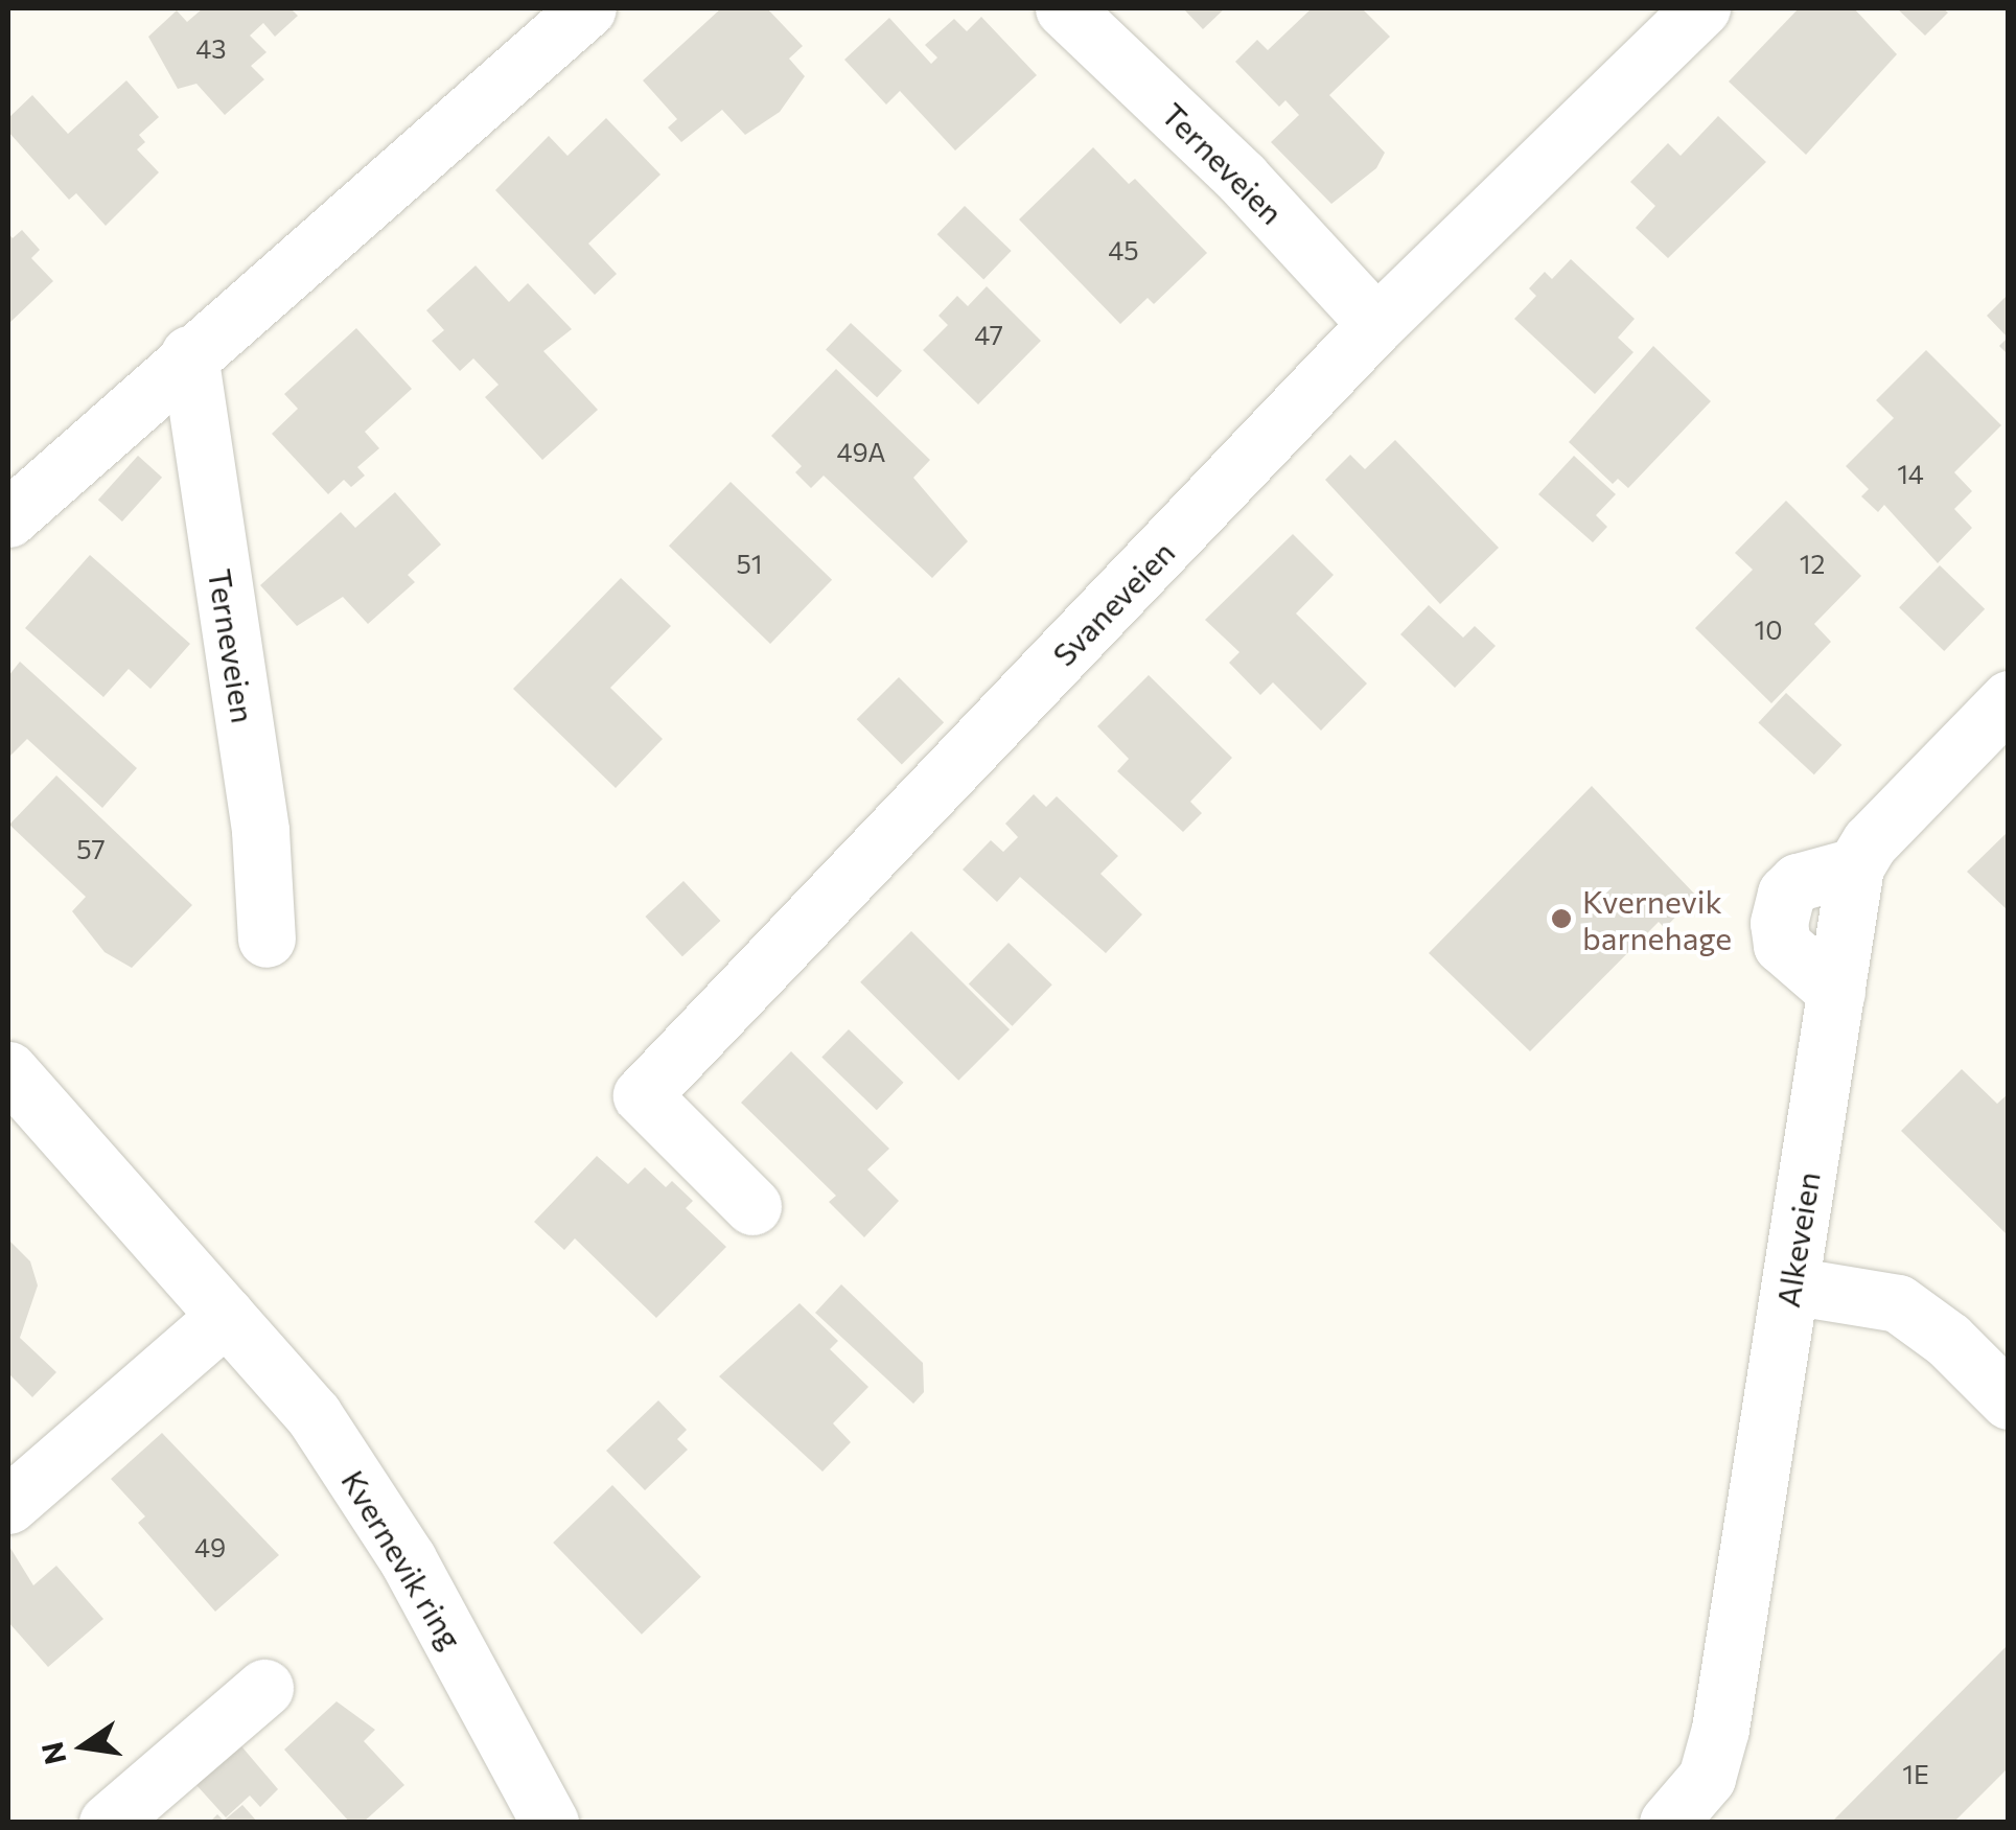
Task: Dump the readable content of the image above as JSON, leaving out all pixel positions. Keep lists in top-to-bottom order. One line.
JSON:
{"streets":{"street":["Terneveien","Svaneveien","Alkeveien","Kvernevik ring"]},"crossings":[["Terneveien","Svaneveien"]],"places":["Kvernevik barnehage"],"house_numbers":["43","45","47","49A","14","51","12","10","57","49","1E"],"north":"left"}
